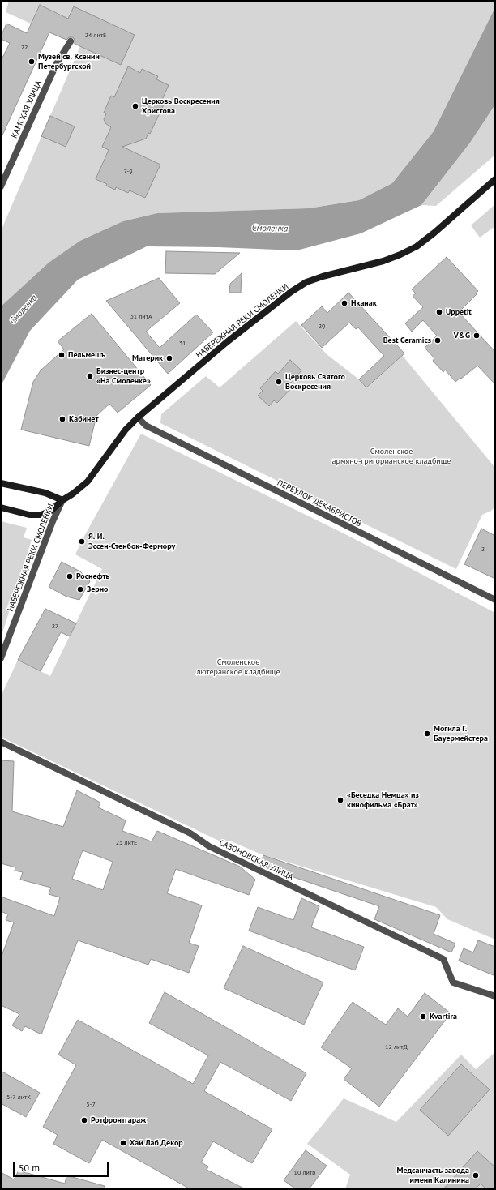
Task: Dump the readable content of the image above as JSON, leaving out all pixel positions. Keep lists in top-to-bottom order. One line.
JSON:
{"streets":{"main road":["НАБЕРЕЖНАЯ РЕКИ СМОЛЕНКИ"],"street":["КАМСКАЯ УЛИЦА","ПЕРЕУЛОК ДЕКАБРИСТОВ","САЗОНОВСКАЯ УЛИЦА"]},"crossings":[["НАБЕРЕЖНАЯ РЕКИ СМОЛЕНКИ","ПЕРЕУЛОК ДЕКАБРИСТОВ"]],"water":["Смоленка"],"parks":["Смоленское армяно-григорианское кладбище","Смоленское лютеранское кладбище"],"places":["Музей св. Ксении Петербургской","Церковь Воскресения Христова","Нканак","Uppetit","V&G","Best Ceramics","Пельмешъ","Материк","Бизнес-центр «На Смоленке»","Церковь Святого Воскресения","Кабинет","Я. И. Эссен-Стенбок-Фермору","Роснефть","Зерно","Могила Г. Бауермейстера","«Беседка Немца» из кинофильма «Брат»","Kvartira","Ротфронтгараж","Хай Лаб Декор","Медсанчасть завода имени Калинина"],"house_numbers":["24 литЕ","22","7-9","31 литА","29","31","2","27","25 литЕ","12 литД","5-7 литК","5-7","10 литБ"],"scale_bar":"50 m"}
